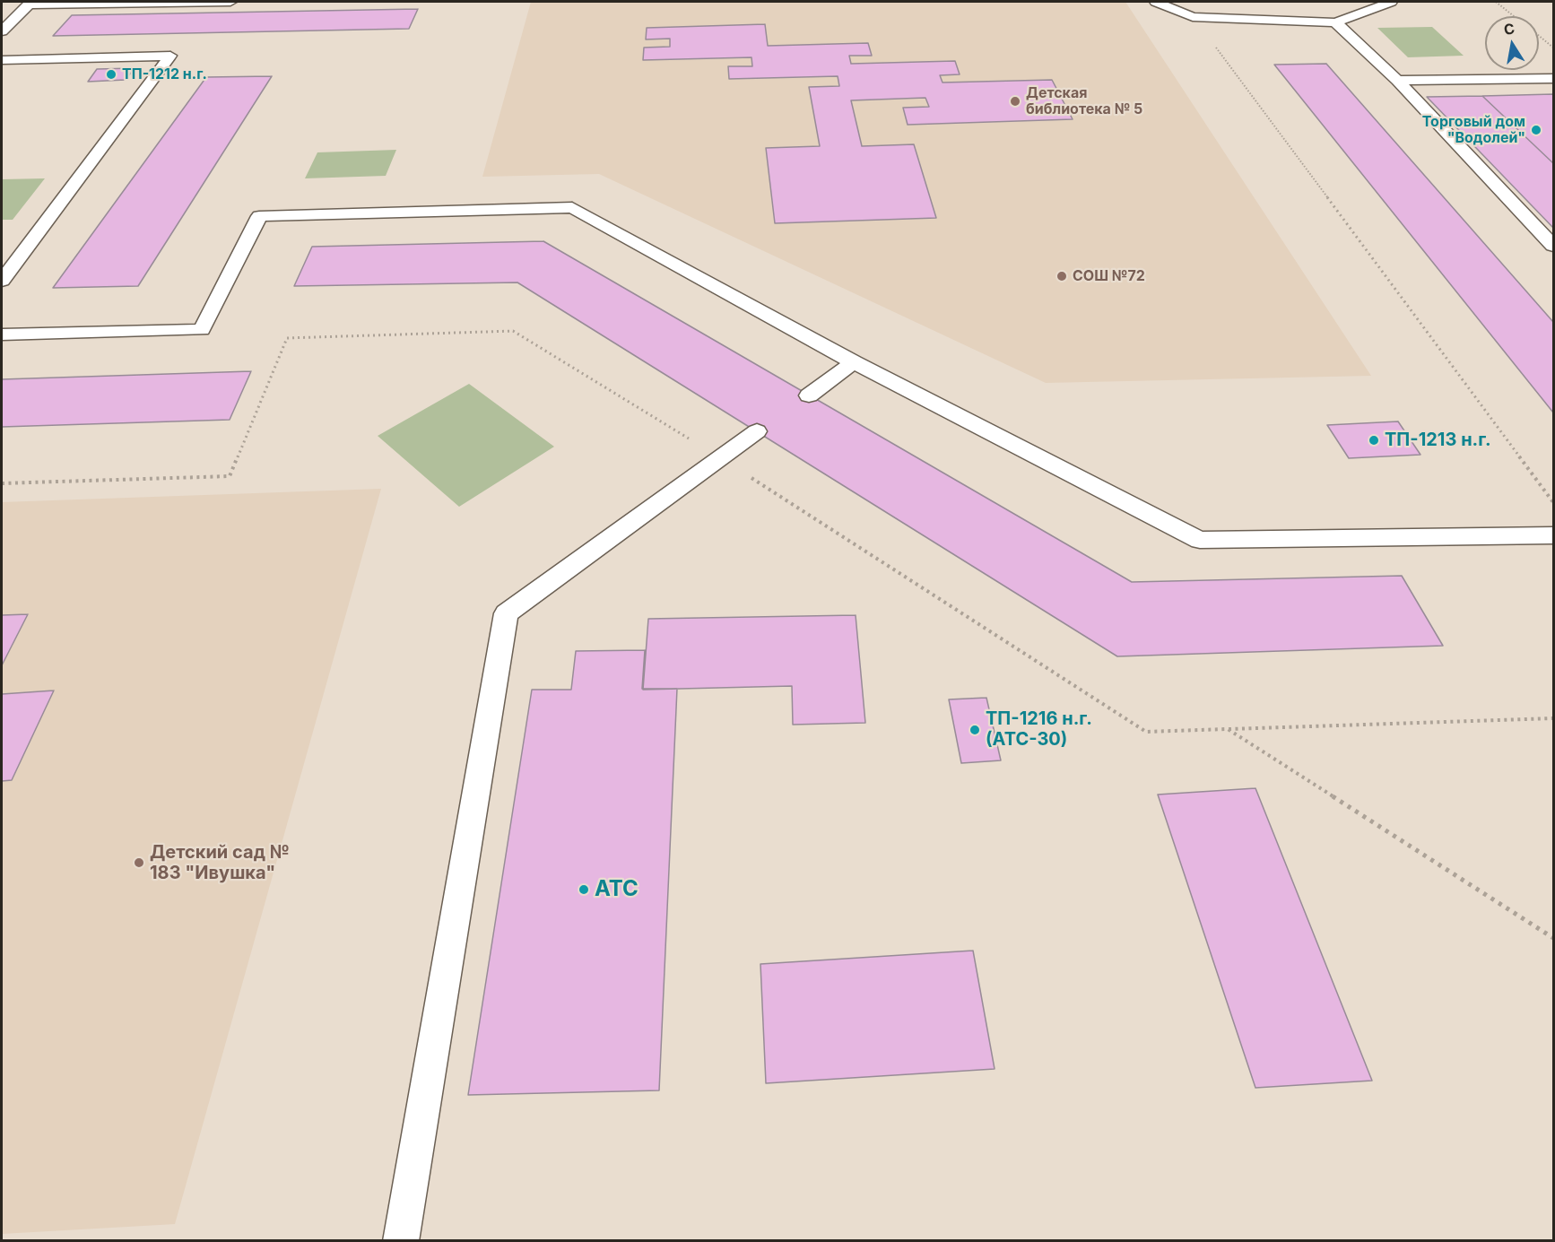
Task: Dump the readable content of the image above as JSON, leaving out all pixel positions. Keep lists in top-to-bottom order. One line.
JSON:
{"places":["ТП-1212 н.г.","Детская библиотека № 5","Торговый дом \"Водолей\"","СОШ №72","ТП-1213 н.г.","ТП-1216 н.г. (АТС-30)","Детский сад № 183 \"Ивушка\"","АТС"],"north":"top"}
